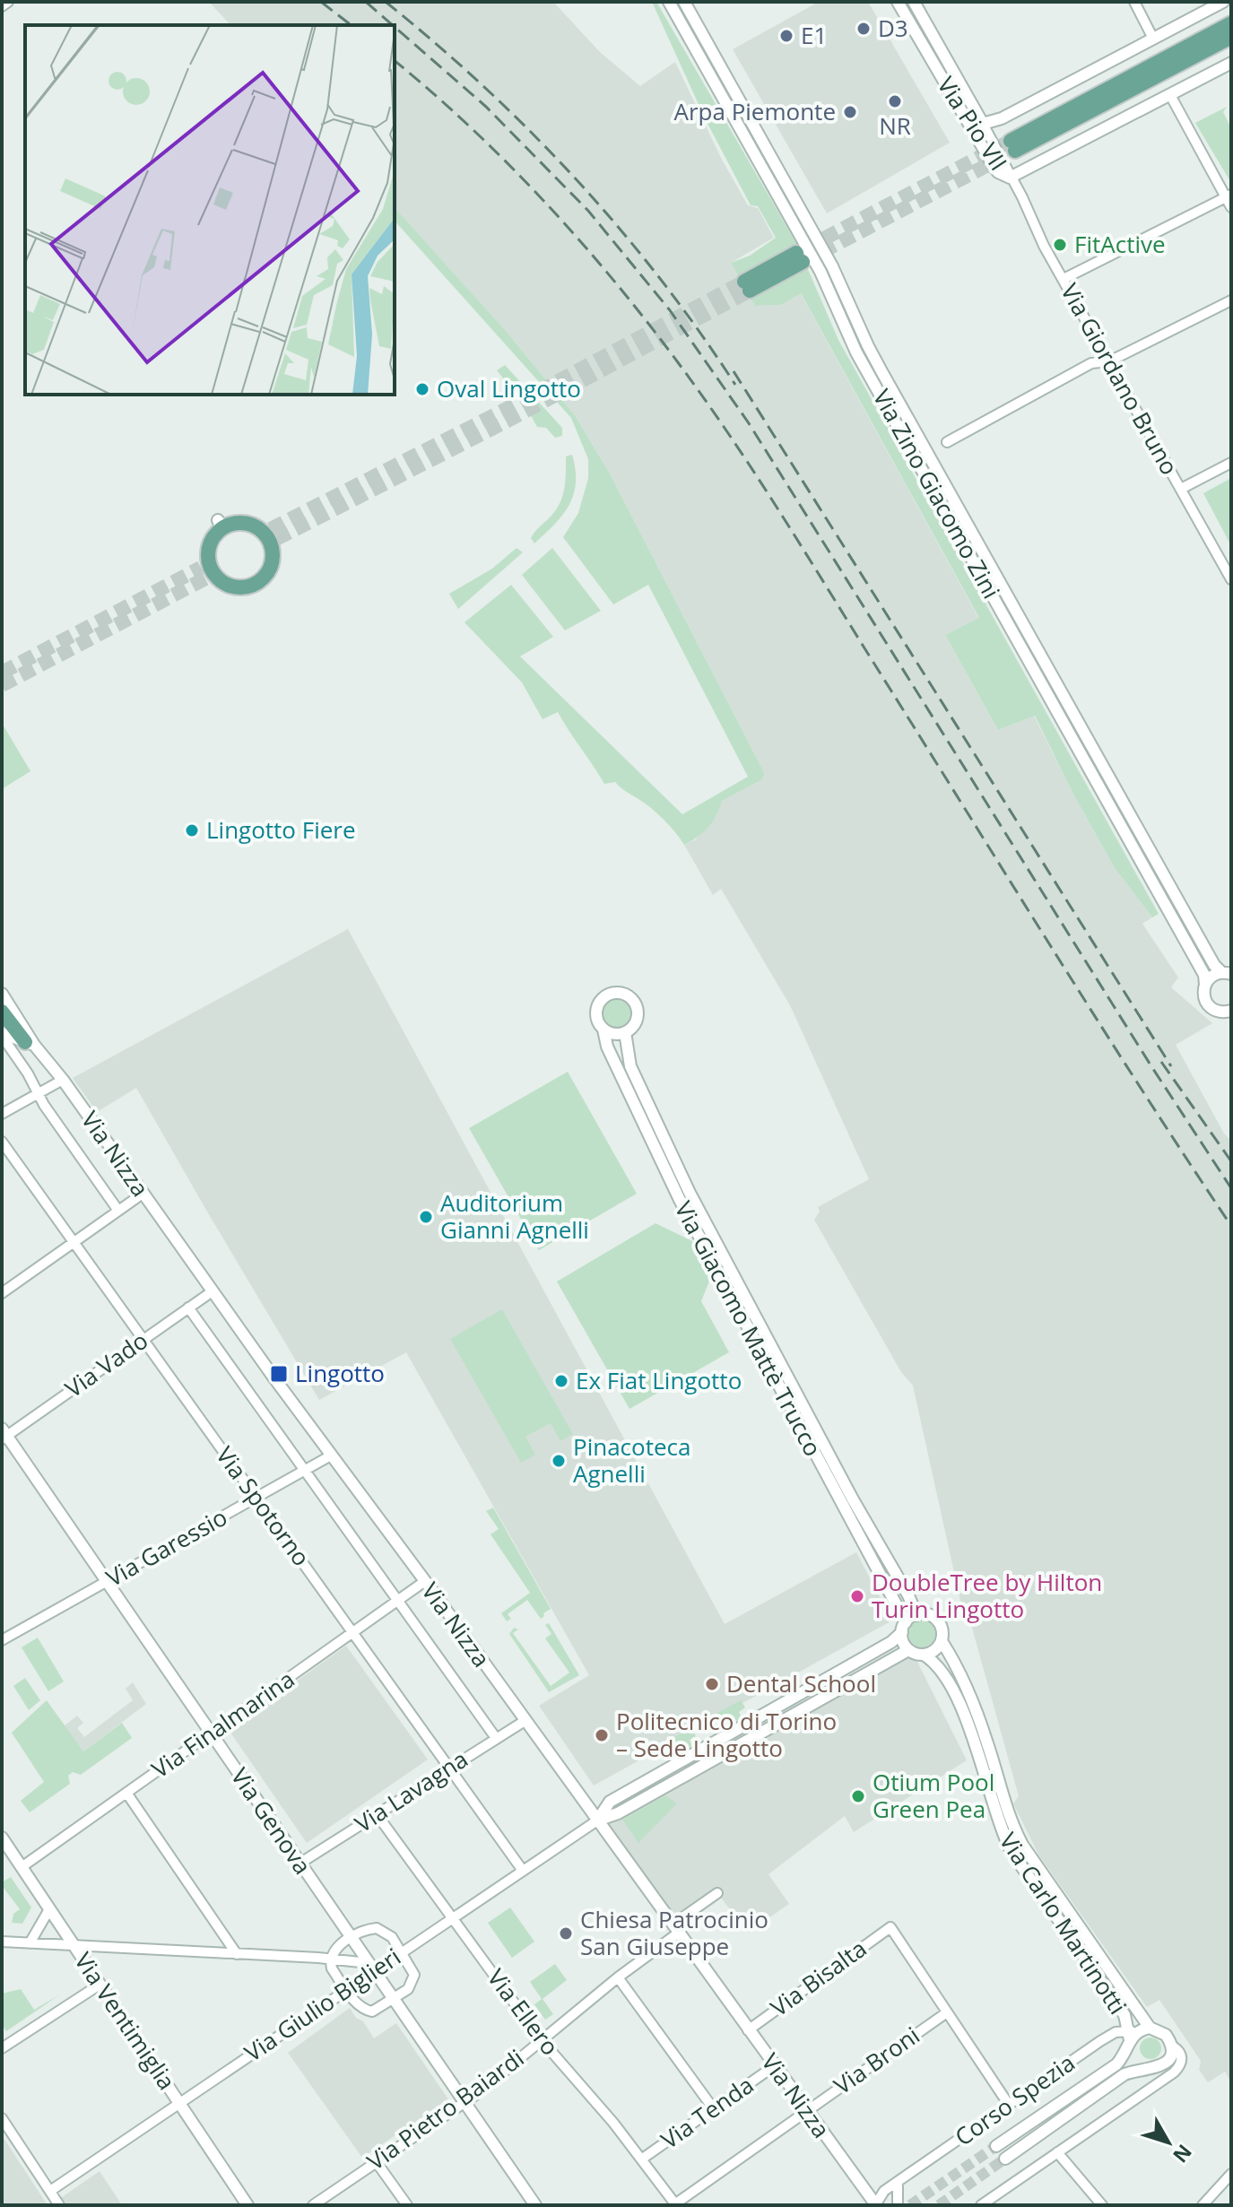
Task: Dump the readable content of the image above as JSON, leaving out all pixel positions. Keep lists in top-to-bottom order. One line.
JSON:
{"streets":{"street":["Via Pio VII","Via Giordano Bruno","Via Zino Giacomo Zini","Via Nizza","Via Giacomo Mattè Trucco","Via Vado","Via Spotorno","Via Garessio","Via Finalmarina","Via Lavagna","Via Genova","Via Carlo Martinotti","Via Bisalta","Via Giulio Biglieri","Via Ellero","Via Ventimiglia","Via Broni","Corso Spezia","Via Pietro Baiardi","Via Tenda"]},"crossings":[["Via Pio VII","Via Giordano Bruno"],["Via Nizza","Via Garessio"],["Via Nizza","Via Finalmarina"],["Via Nizza","Via Lavagna"],["Via Nizza","Via Bisalta"],["Via Nizza","Via Giulio Biglieri"],["Via Nizza","Via Broni"],["Via Nizza","Corso Spezia"],["Via Nizza","Via Pietro Baiardi"],["Via Nizza","Via Tenda"],["Via Giacomo Mattè Trucco","Via Carlo Martinotti"],["Via Vado","Via Spotorno"],["Via Vado","Via Genova"],["Via Spotorno","Via Garessio"],["Via Spotorno","Via Finalmarina"],["Via Spotorno","Via Lavagna"],["Via Spotorno","Via Giulio Biglieri"],["Via Garessio","Via Genova"],["Via Finalmarina","Via Genova"],["Via Finalmarina","Via Ventimiglia"],["Via Lavagna","Via Genova"],["Via Lavagna","Via Ellero"],["Via Genova","Via Giulio Biglieri"],["Via Genova","Via Pietro Baiardi"],["Via Carlo Martinotti","Corso Spezia"],["Via Bisalta","Via Broni"],["Via Giulio Biglieri","Via Ellero"],["Via Giulio Biglieri","Via Ventimiglia"],["Via Ellero","Via Broni"],["Via Ellero","Via Pietro Baiardi"],["Via Ellero","Via Tenda"]],"places":{"other":["D3","E1","NR","Arpa Piemonte","FitActive","Oval Lingotto","Lingotto Fiere","Auditorium Gianni Agnelli","Ex Fiat Lingotto","Pinacoteca Agnelli","DoubleTree by Hilton Turin Lingotto","Dental School","Politecnico di Torino – Sede Lingotto","Otium Pool Green Pea","Chiesa Patrocinio San Giuseppe"],"transit":["Lingotto"]},"north":"bottom right"}
